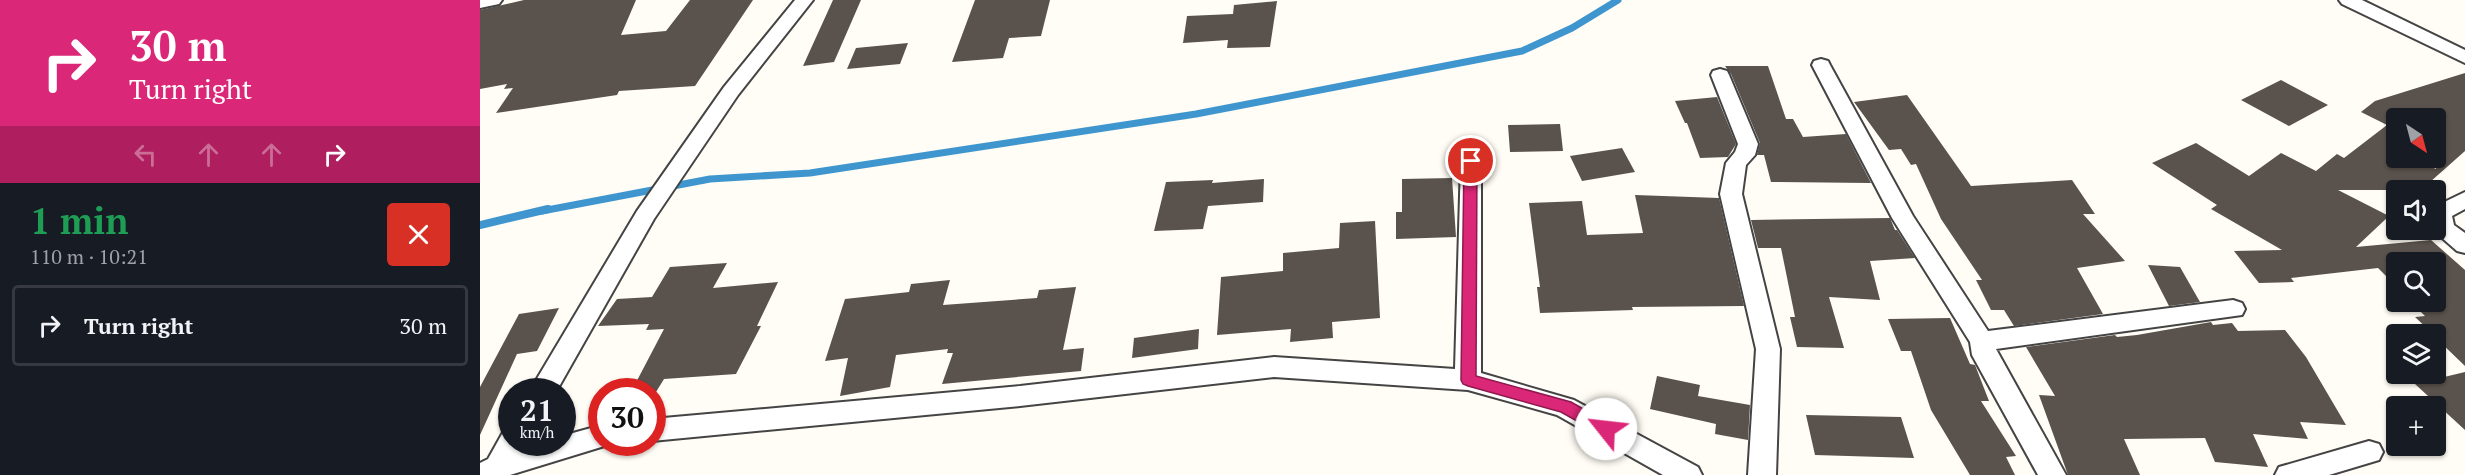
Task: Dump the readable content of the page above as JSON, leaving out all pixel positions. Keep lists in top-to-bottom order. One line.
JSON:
{"north":"bottom right","page":{"turn":["30 m","Turn right"],"map_buttons":"+","heading":["1 min","110 m · 10:21"],"list":[{"name":"Turn right","value":"30 m"}],"speed":"21 km/h","limit":"30"}}
